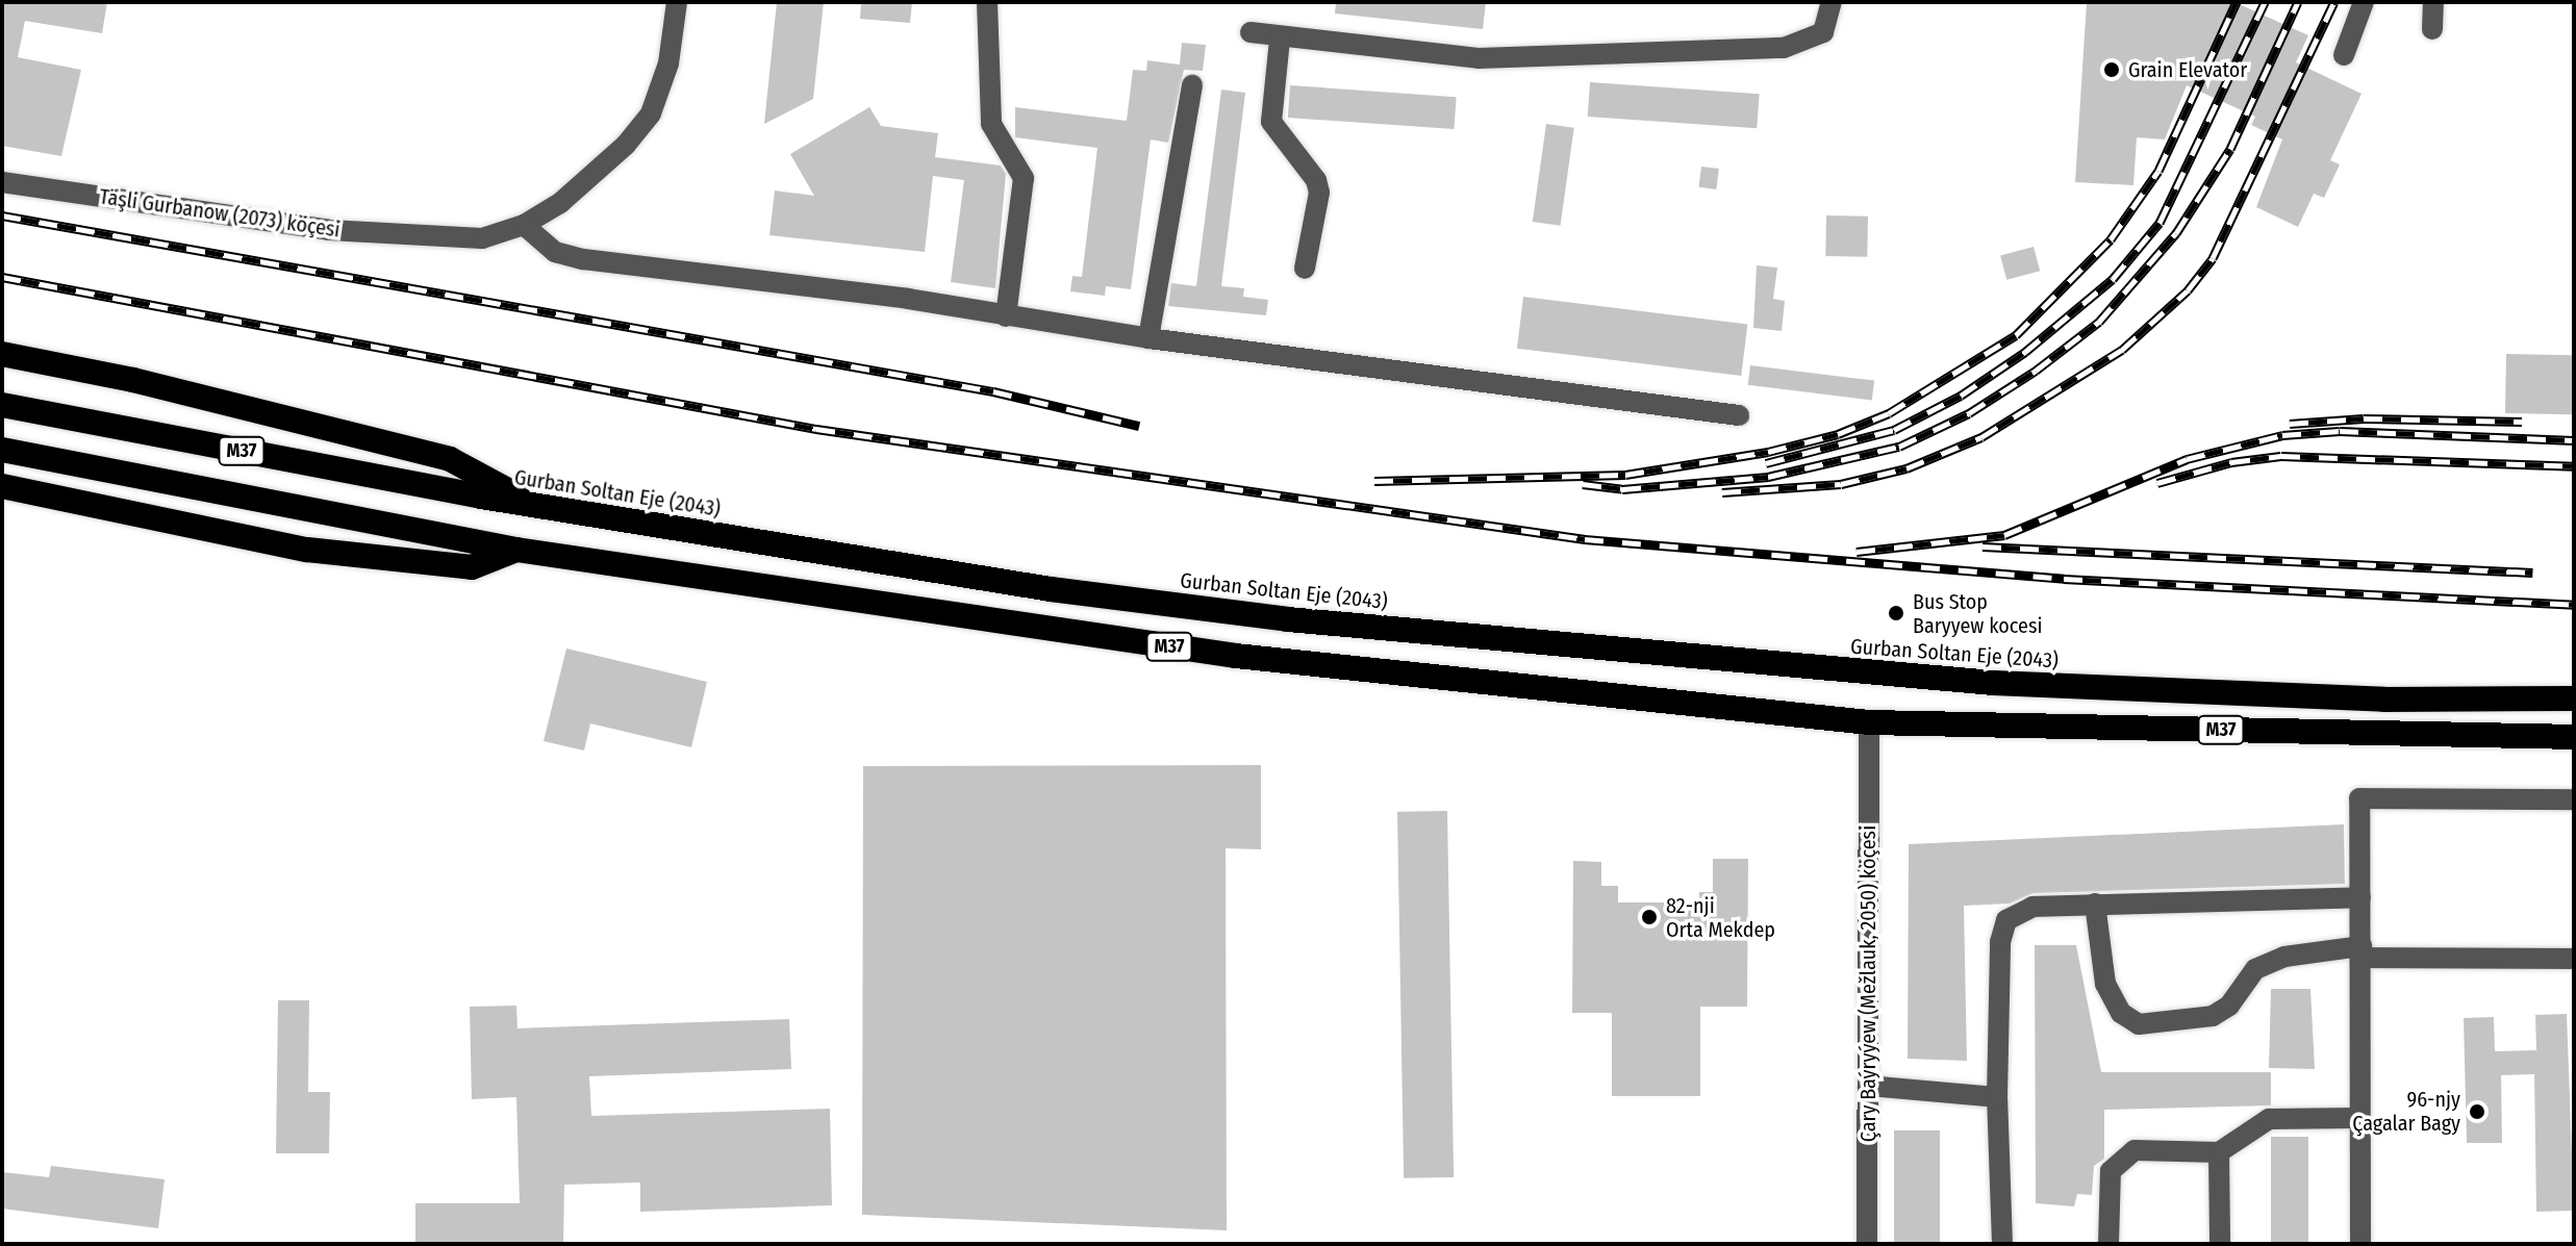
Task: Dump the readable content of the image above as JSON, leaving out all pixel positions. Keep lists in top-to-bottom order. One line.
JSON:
{"streets":{"highway":["M37","Gurban Soltan Eje (2043)"],"street":["Täşli Gurbanow (2073) köçesi","Çary Baýryýew (Mežlauk, 2050) köçesi"]},"crossings":[["M37","Çary Baýryýew (Mežlauk, 2050) köçesi"]],"places":["Grain Elevator","Bus Stop Baryyew kocesi","82-nji Orta Mekdep","96-njy Çagalar Bagy"]}
